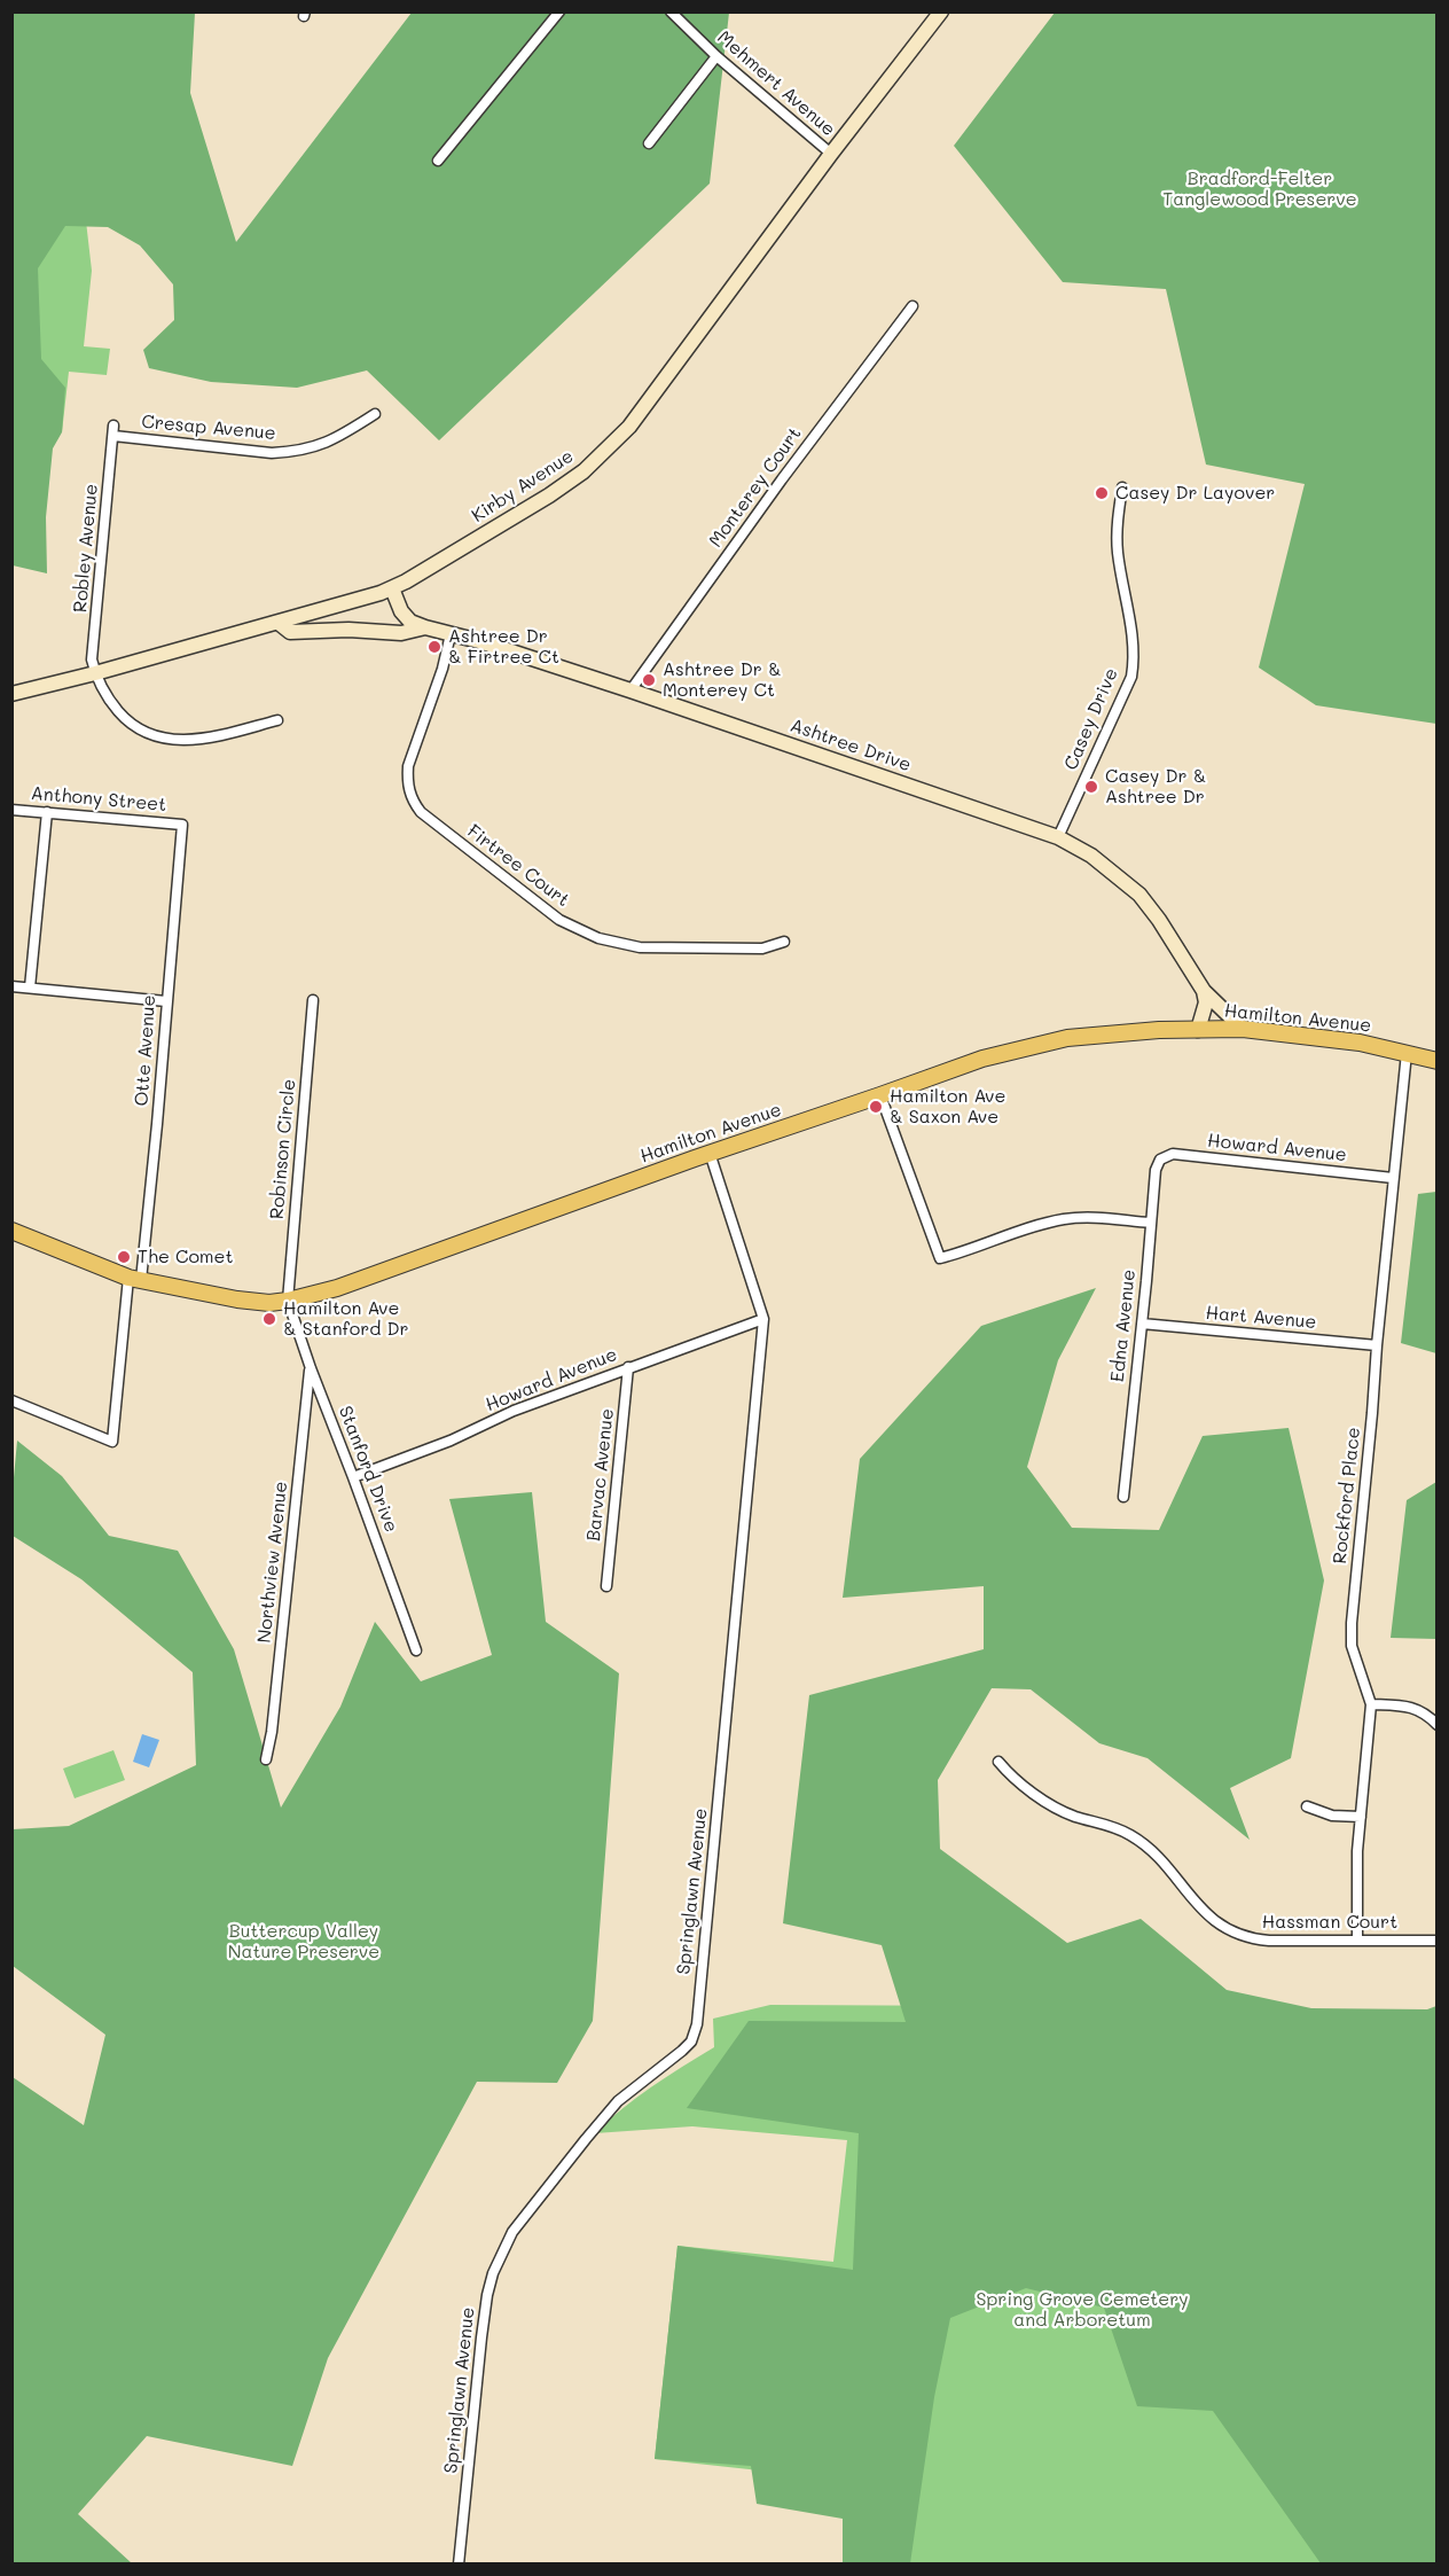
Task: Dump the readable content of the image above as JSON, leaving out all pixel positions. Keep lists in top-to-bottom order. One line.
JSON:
{"streets":{"main road":["Hamilton Avenue"],"street":["Mehmert Avenue","Cresap Avenue","Kirby Avenue","Monterey Court","Robley Avenue","Casey Drive","Ashtree Drive","Anthony Street","Firtree Court","Otte Avenue","Howard Avenue","Robinson Circle","Hart Avenue","Edna Avenue","Stanford Drive","Barvac Avenue","Rockford Place","Northview Avenue","Springlawn Avenue","Hassman Court"]},"crossings":[["Mehmert Avenue","Kirby Avenue"],["Cresap Avenue","Robley Avenue"],["Kirby Avenue","Robley Avenue"],["Kirby Avenue","Ashtree Drive"],["Monterey Court","Ashtree Drive"],["Casey Drive","Ashtree Drive"],["Ashtree Drive","Firtree Court"],["Ashtree Drive","Hamilton Avenue"],["Anthony Street","Otte Avenue"],["Hamilton Avenue","Otte Avenue"],["Hamilton Avenue","Robinson Circle"],["Hamilton Avenue","Stanford Drive"],["Hamilton Avenue","Rockford Place"],["Hamilton Avenue","Springlawn Avenue"],["Howard Avenue","Edna Avenue"],["Howard Avenue","Stanford Drive"],["Howard Avenue","Barvac Avenue"],["Howard Avenue","Rockford Place"],["Howard Avenue","Springlawn Avenue"],["Robinson Circle","Stanford Drive"],["Hart Avenue","Edna Avenue"],["Hart Avenue","Rockford Place"],["Stanford Drive","Northview Avenue"],["Rockford Place","Hassman Court"]],"parks":["Bradford-Felter Tanglewood Preserve","Buttercup Valley Nature Preserve","Spring Grove Cemetery and Arboretum"],"places":["Casey Dr Layover","Ashtree Dr & Firtree Ct","Ashtree Dr & Monterey Ct","Casey Dr & Ashtree Dr","Hamilton Ave & Saxon Ave","The Comet","Hamilton Ave & Stanford Dr"]}
